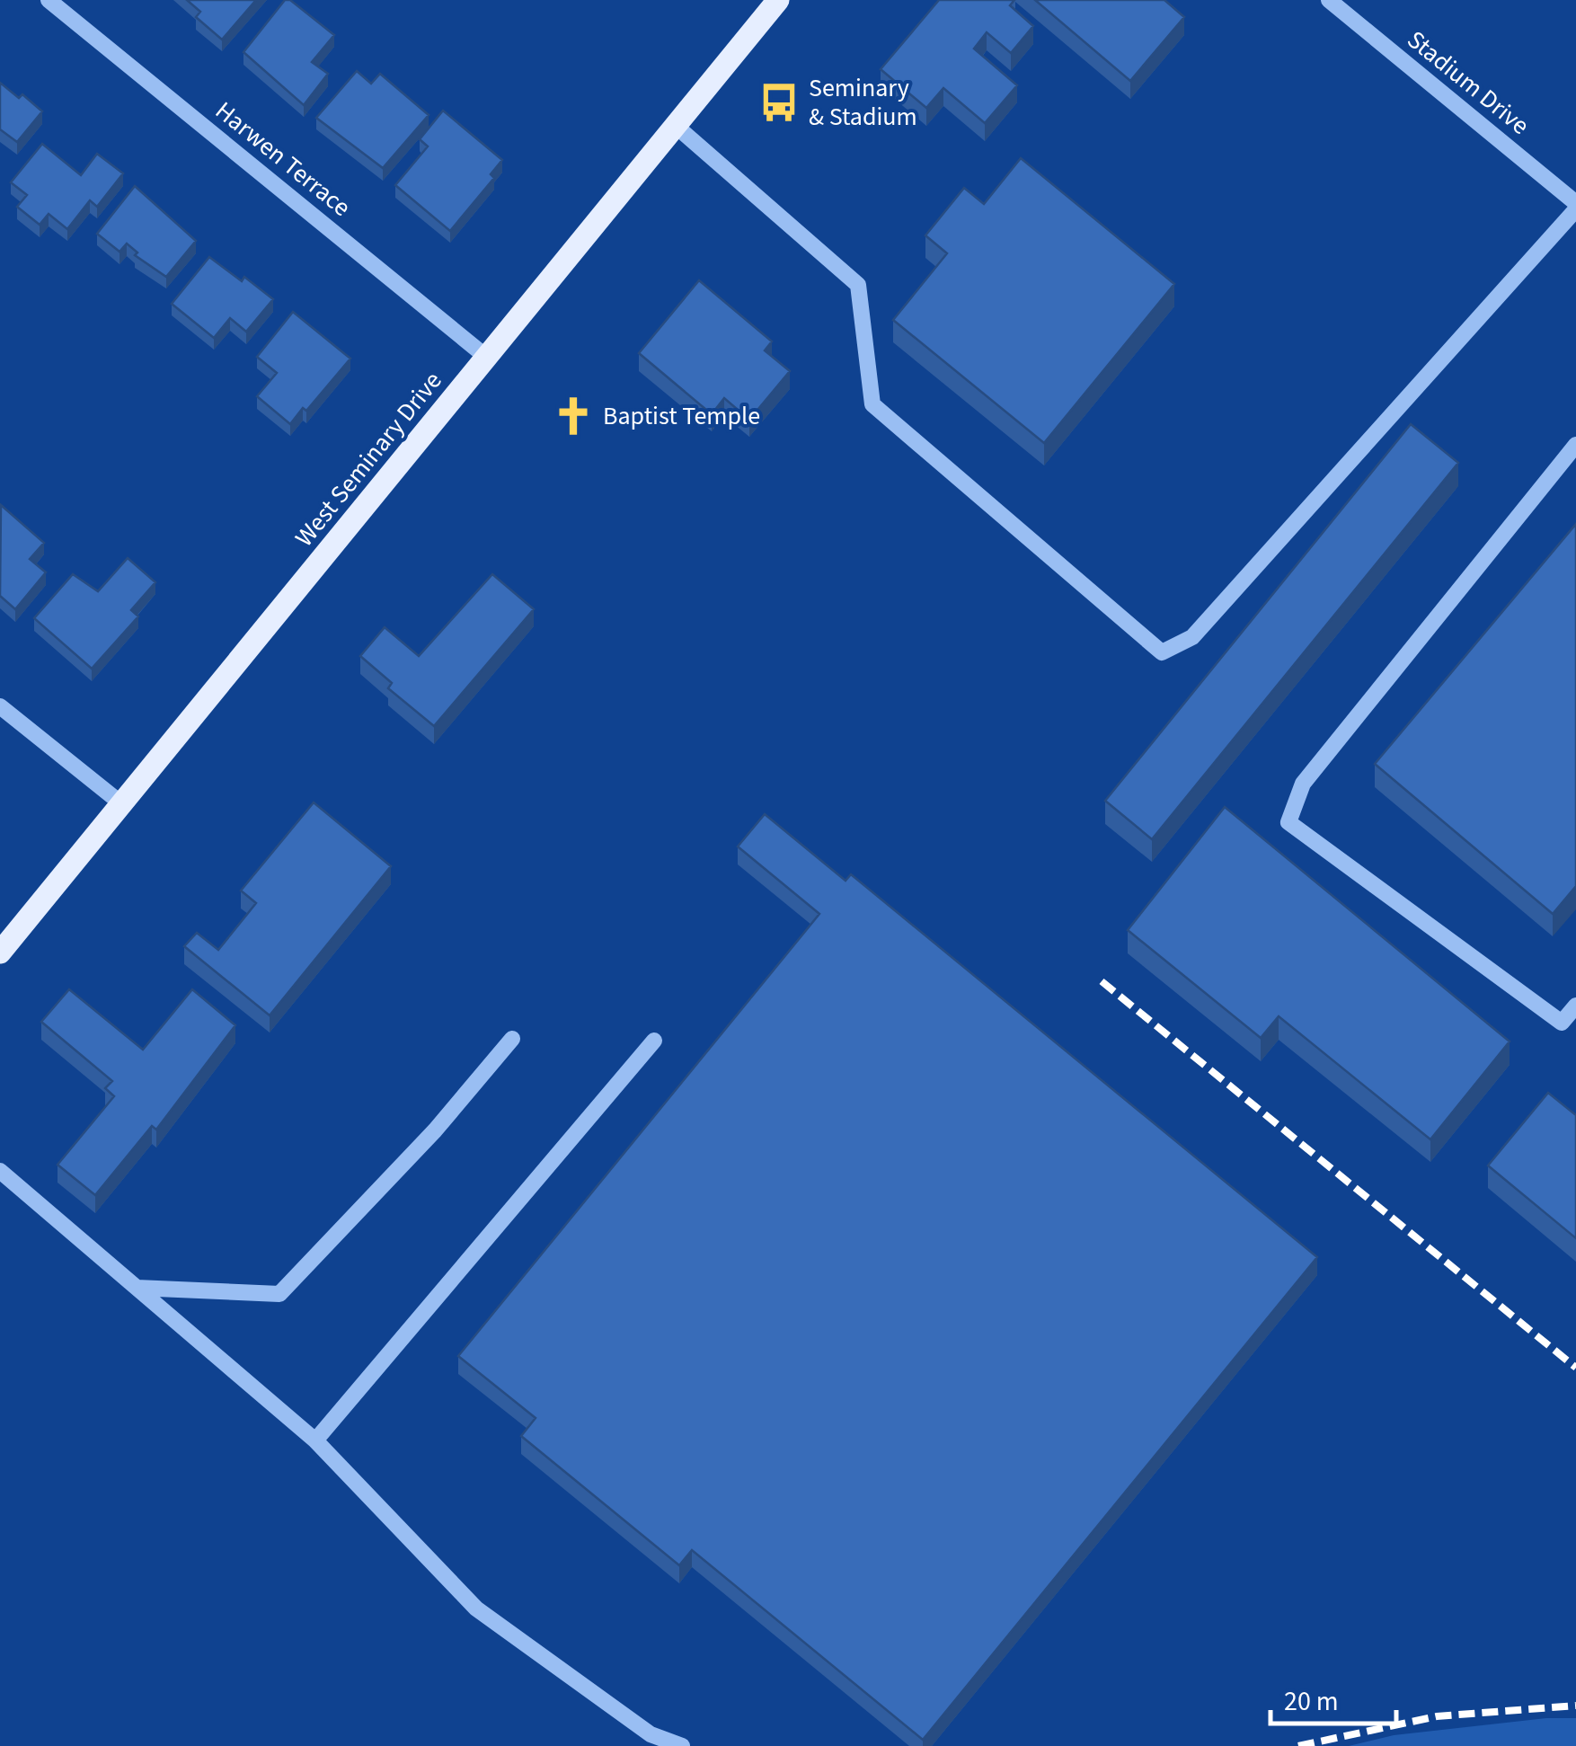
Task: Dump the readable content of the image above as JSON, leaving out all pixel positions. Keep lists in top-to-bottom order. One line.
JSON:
{"streets":{"main road":["West Seminary Drive"],"street":["Stadium Drive","Harwen Terrace"]},"crossings":[["Harwen Terrace","West Seminary Drive"]],"places":{"bus stop":["Seminary & Stadium"],"church":["Baptist Temple"]},"scale_bar":"20 m"}
